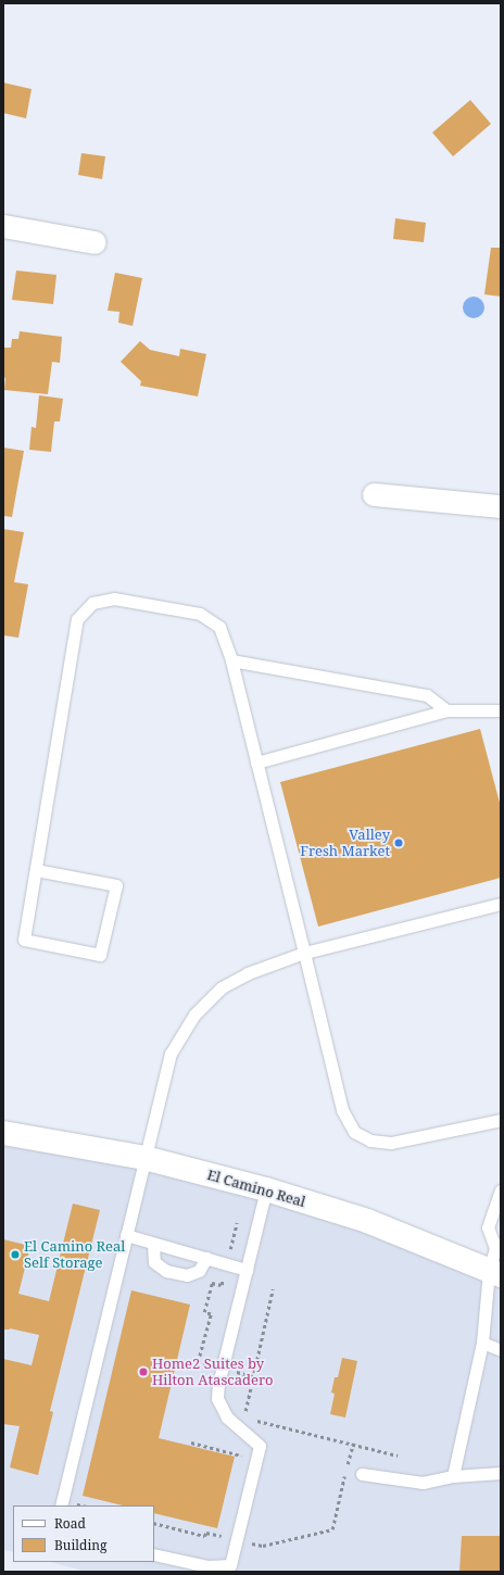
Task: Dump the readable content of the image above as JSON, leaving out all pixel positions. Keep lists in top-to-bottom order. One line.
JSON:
{"streets":{"main road":["El Camino Real"]},"places":["Valley Fresh Market","El Camino Real Self Storage","Home2 Suites by Hilton Atascadero"],"legend":["Road","Building"]}
